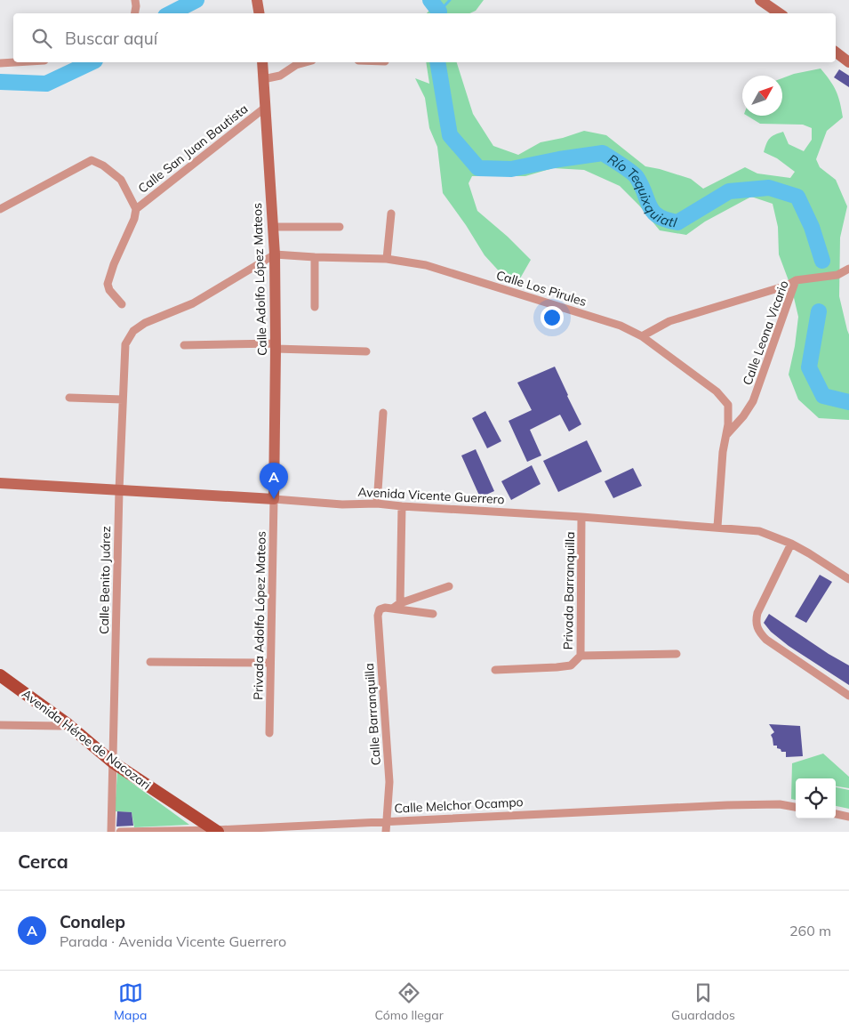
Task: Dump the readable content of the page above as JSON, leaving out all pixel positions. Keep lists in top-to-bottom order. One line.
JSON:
{"streets":{"main road":["Calle Adolfo López Mateos","Avenida Vicente Guerrero","Avenida Héroe de Nacozari"],"street":["Calle San Juan Bautista","Calle Los Pirules","Calle Leona Vicario","Calle Benito Juárez","Privada Barranquilla","Privada Adolfo López Mateos","Calle Barranquilla","Calle Melchor Ocampo"]},"crossings":[["Calle San Juan Bautista","Calle Adolfo López Mateos"],["Calle Adolfo López Mateos","Calle Los Pirules"],["Calle Adolfo López Mateos","Avenida Vicente Guerrero"],["Calle Adolfo López Mateos","Calle Benito Juárez"],["Calle Adolfo López Mateos","Privada Adolfo López Mateos"],["Calle Los Pirules","Calle Leona Vicario"],["Calle Los Pirules","Avenida Vicente Guerrero"],["Calle Los Pirules","Calle Benito Juárez"],["Avenida Vicente Guerrero","Calle Benito Juárez"],["Avenida Vicente Guerrero","Privada Barranquilla"],["Avenida Vicente Guerrero","Privada Adolfo López Mateos"],["Calle Benito Juárez","Avenida Héroe de Nacozari"],["Calle Barranquilla","Calle Melchor Ocampo"],["Avenida Héroe de Nacozari","Calle Melchor Ocampo"]],"water":["Río Tequixquiatl"],"north":"top right","page":{"search":"Buscar aquí","pins":"A","heading":"Cerca","list":[{"mark":"A","name":"Conalep","note":"Parada · Avenida Vicente Guerrero","value":"260 m"}],"nav":["Mapa","Cómo llegar","Guardados"]}}
